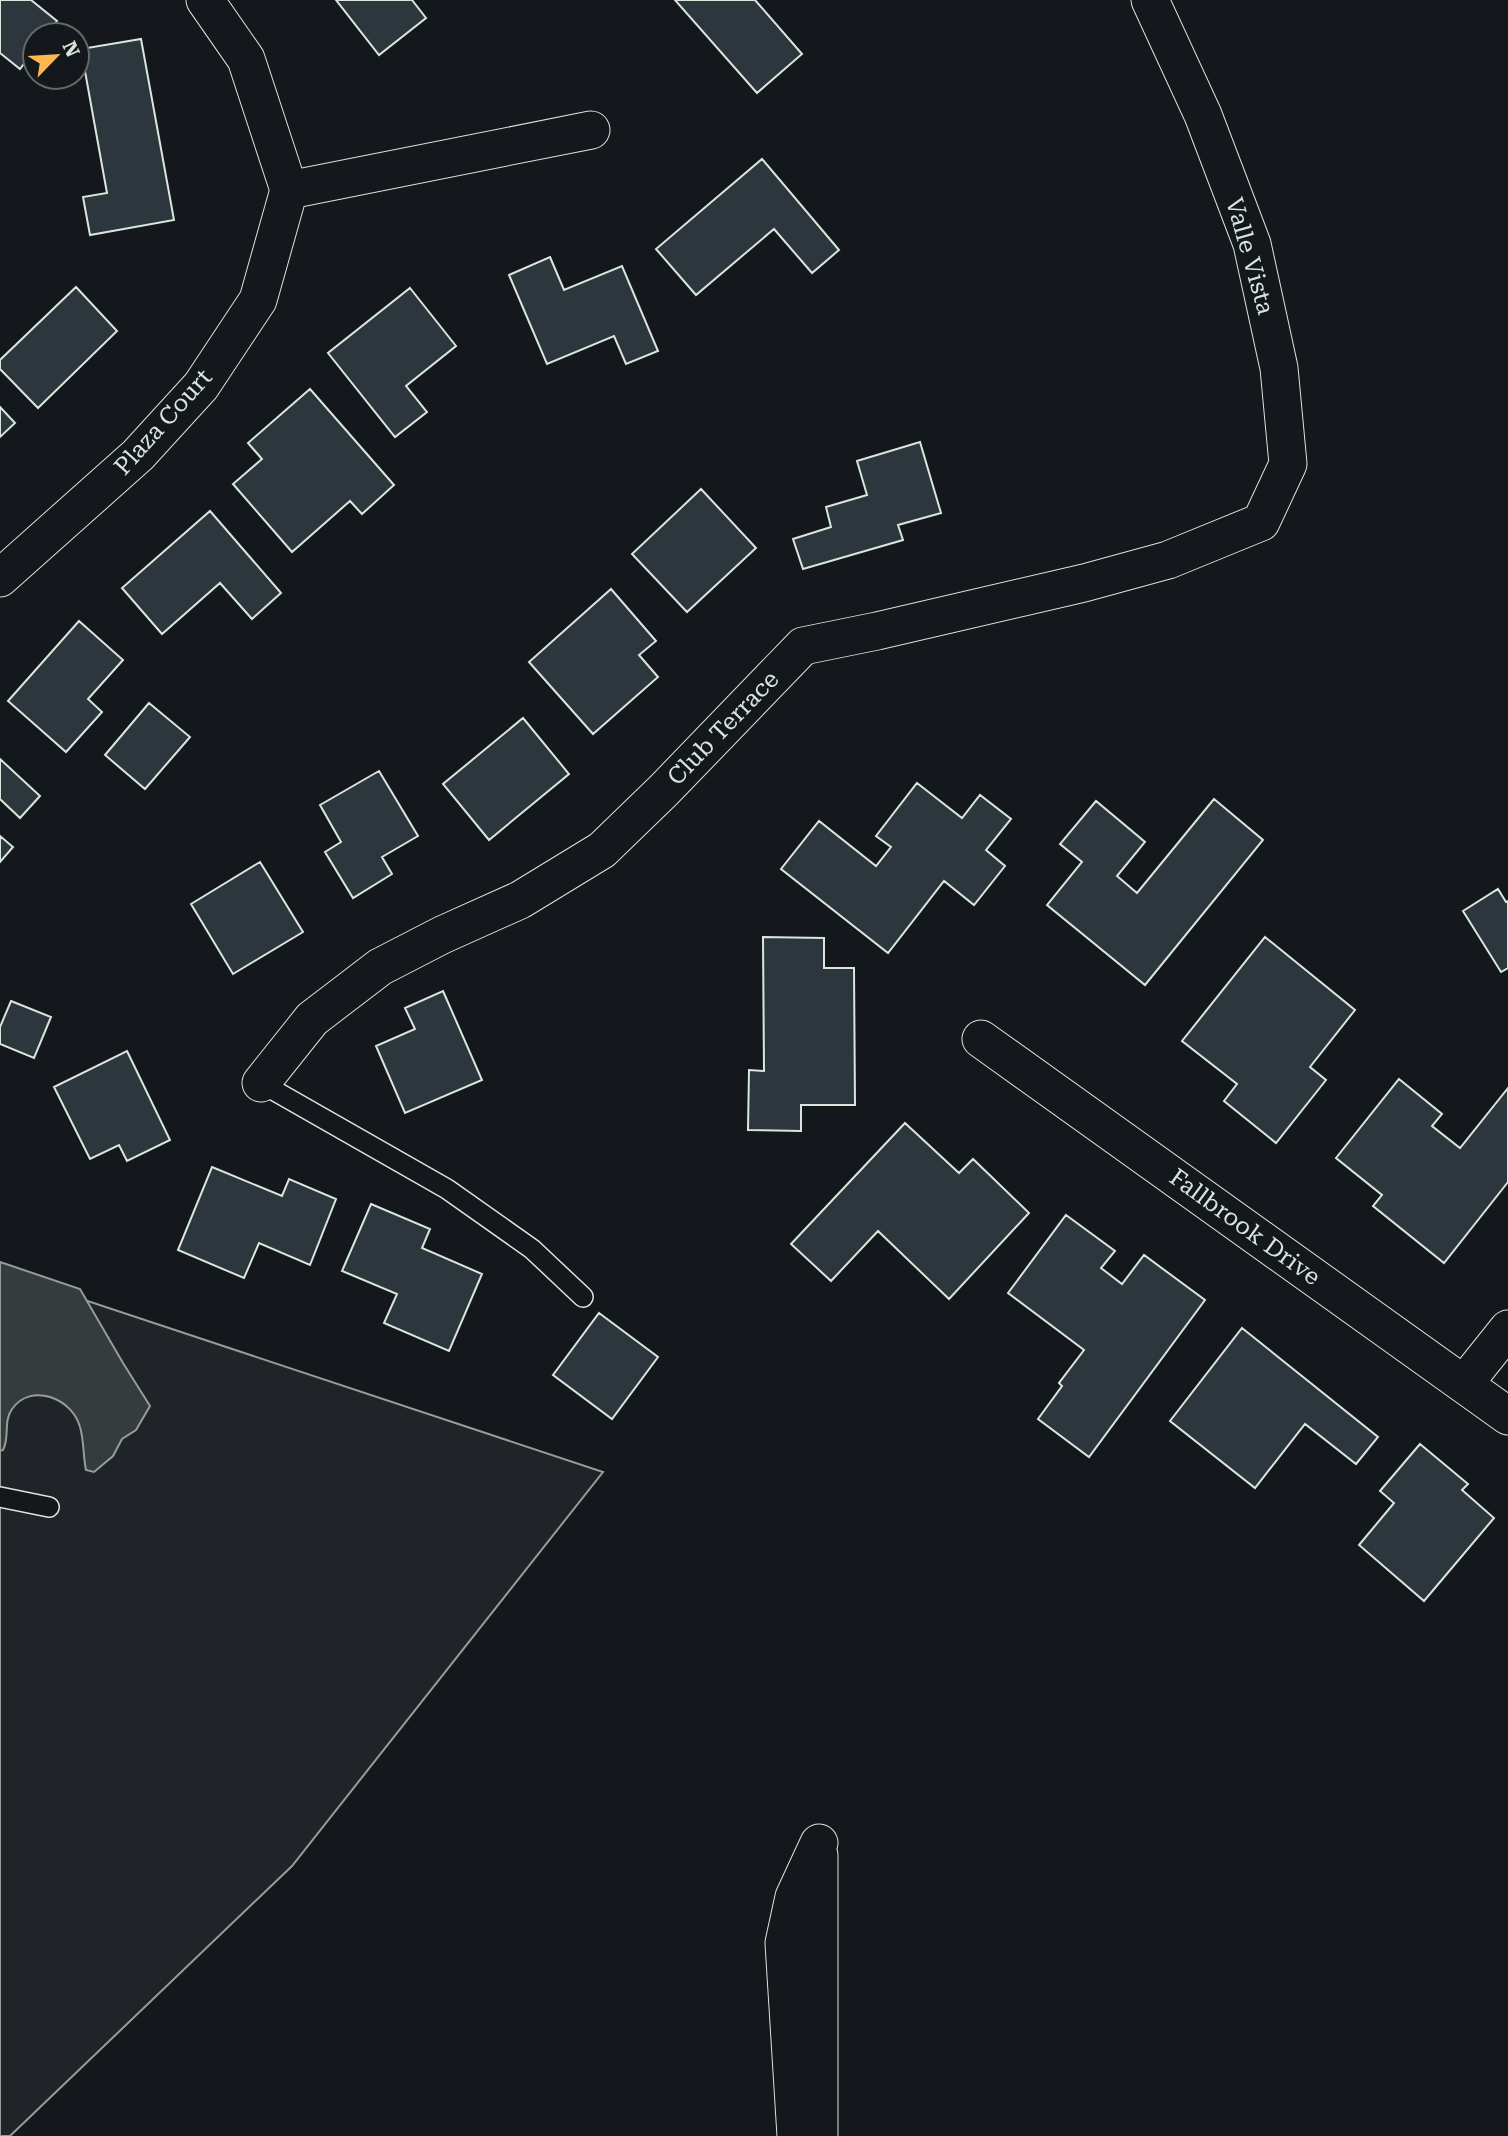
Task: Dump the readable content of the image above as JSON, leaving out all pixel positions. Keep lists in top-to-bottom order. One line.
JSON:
{"streets":{"street":["Valle Vista","Plaza Court","Club Terrace","Fallbrook Drive"]},"crossings":[["Valle Vista","Club Terrace"]],"north":"top right"}
